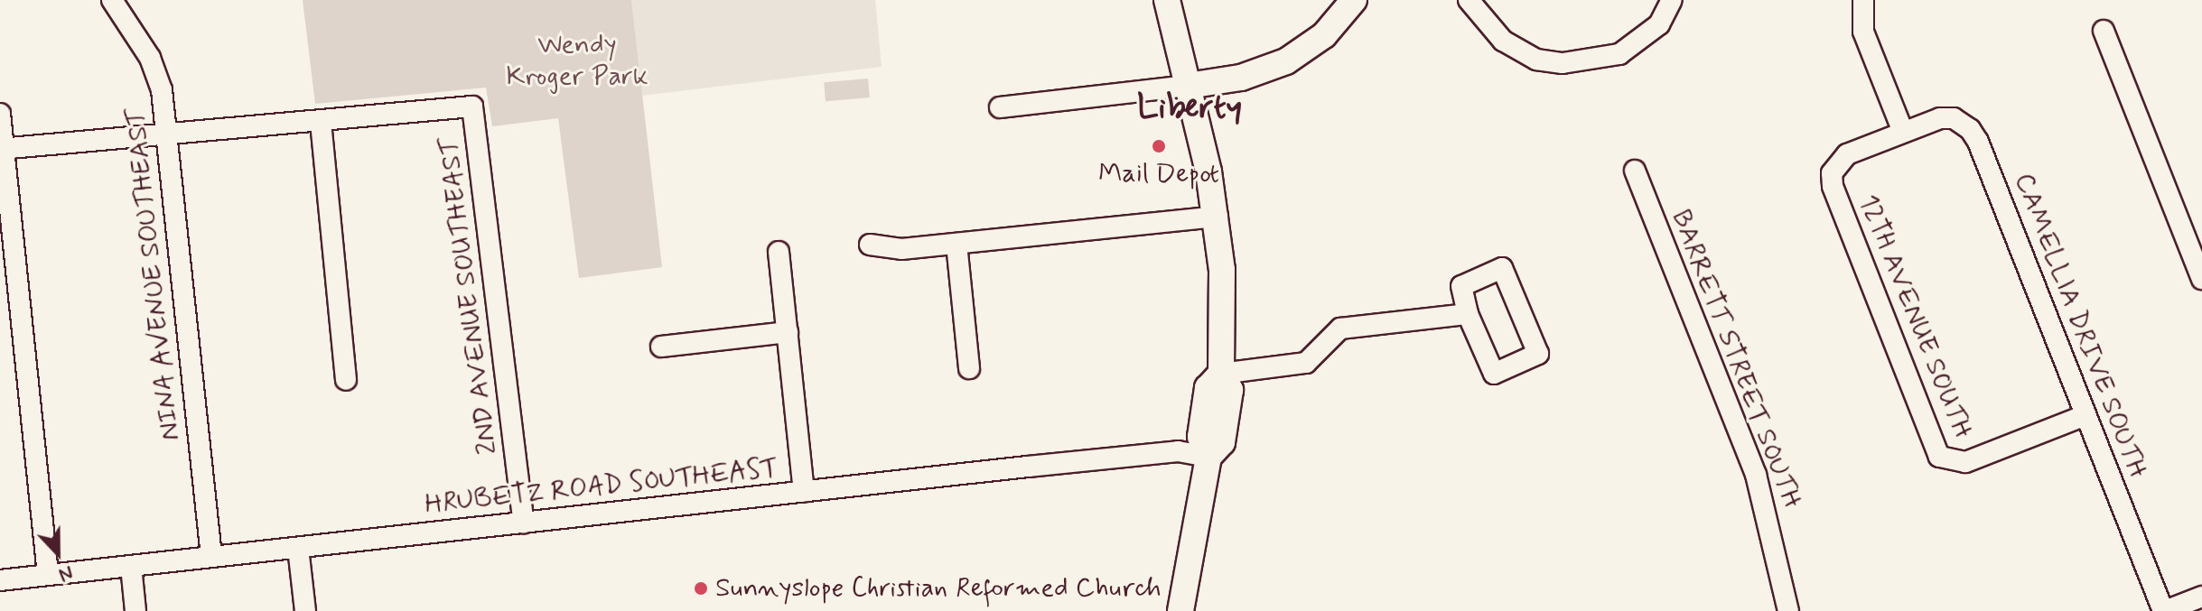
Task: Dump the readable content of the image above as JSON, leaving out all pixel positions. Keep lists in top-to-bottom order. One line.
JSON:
{"streets":{"street":["NINA AVENUE SOUTHEAST","2ND AVENUE SOUTHEAST","12TH AVENUE SOUTH","CAMELLIA DRIVE SOUTH","BARRETT STREET SOUTH","HRUBETZ ROAD SOUTHEAST"]},"crossings":[["NINA AVENUE SOUTHEAST","HRUBETZ ROAD SOUTHEAST"],["2ND AVENUE SOUTHEAST","HRUBETZ ROAD SOUTHEAST"],["12TH AVENUE SOUTH","CAMELLIA DRIVE SOUTH"]],"districts":["Liberty"],"parks":["Wendy Kroger Park"],"places":["Mail Depot","Sunnyslope Christian Reformed Church"],"north":"bottom"}
